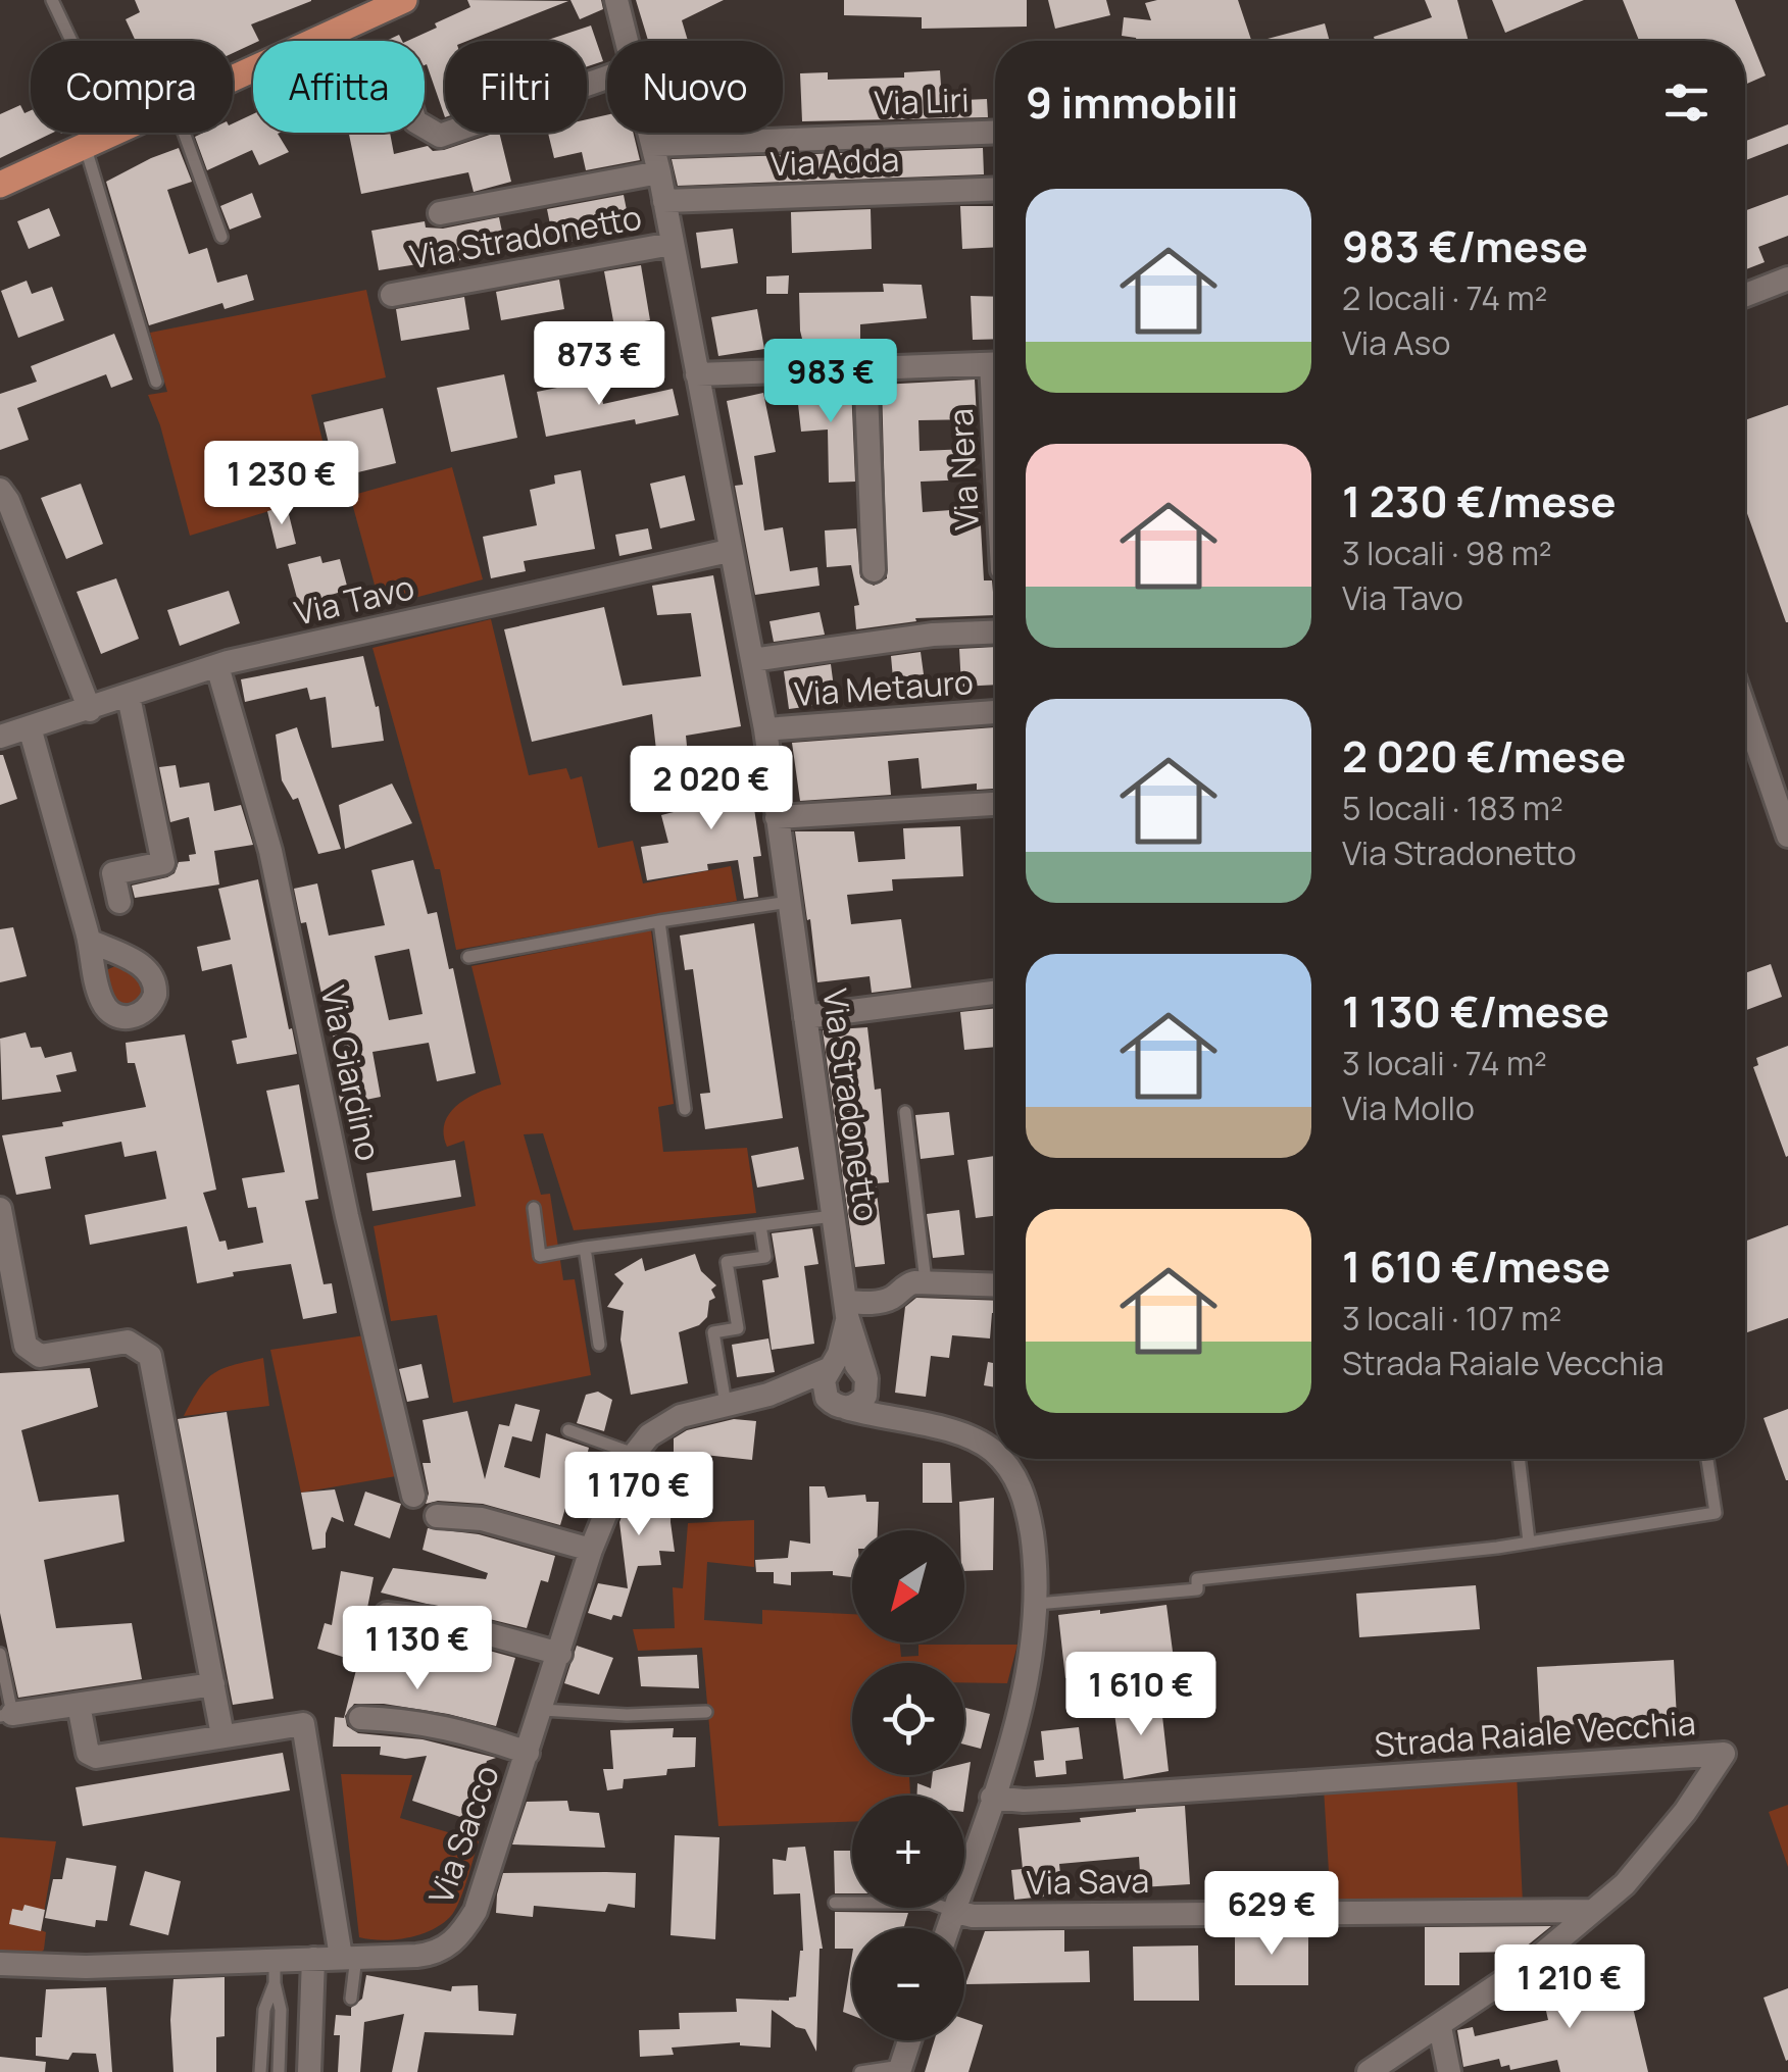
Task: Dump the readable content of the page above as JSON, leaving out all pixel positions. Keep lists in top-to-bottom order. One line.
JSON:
{"streets":{"street":["Via Liri","Via Adda","Via Stradonetto","Via Tavo","Via Metauro","Via Giardino","Strada Raiale Vecchia","Via Sacco","Via Sava"]},"crossings":[["Via Liri","Via Stradonetto"],["Via Adda","Via Stradonetto"],["Via Stradonetto","Via Tavo"],["Via Stradonetto","Via Metauro"],["Via Stradonetto","Via Sacco"],["Via Tavo","Via Giardino"],["Strada Raiale Vecchia","Via Sava"]],"north":"bottom left","page":{"chip":["Compra","Affitta","Filtri","Nuovo"],"heading":"9 immobili","list":[{"name":"983 €/mese","note":"2 locali · 74 m² · Via Aso"},{"name":"1 230 €/mese","note":"3 locali · 98 m² · Via Tavo"},{"name":"2 020 €/mese","note":"5 locali · 183 m² · Via Stradonetto"},{"name":"1 130 €/mese","note":"3 locali · 74 m² · Via Mollo"},{"name":"1 610 €/mese","note":"3 locali · 107 m² · Strada Raiale Vecchia"}],"price":["873 €","983 €","1 230 €","2 020 €","1 170 €","1 130 €","1 610 €","629 €","1 210 €"],"map_buttons":["+","−"]}}
